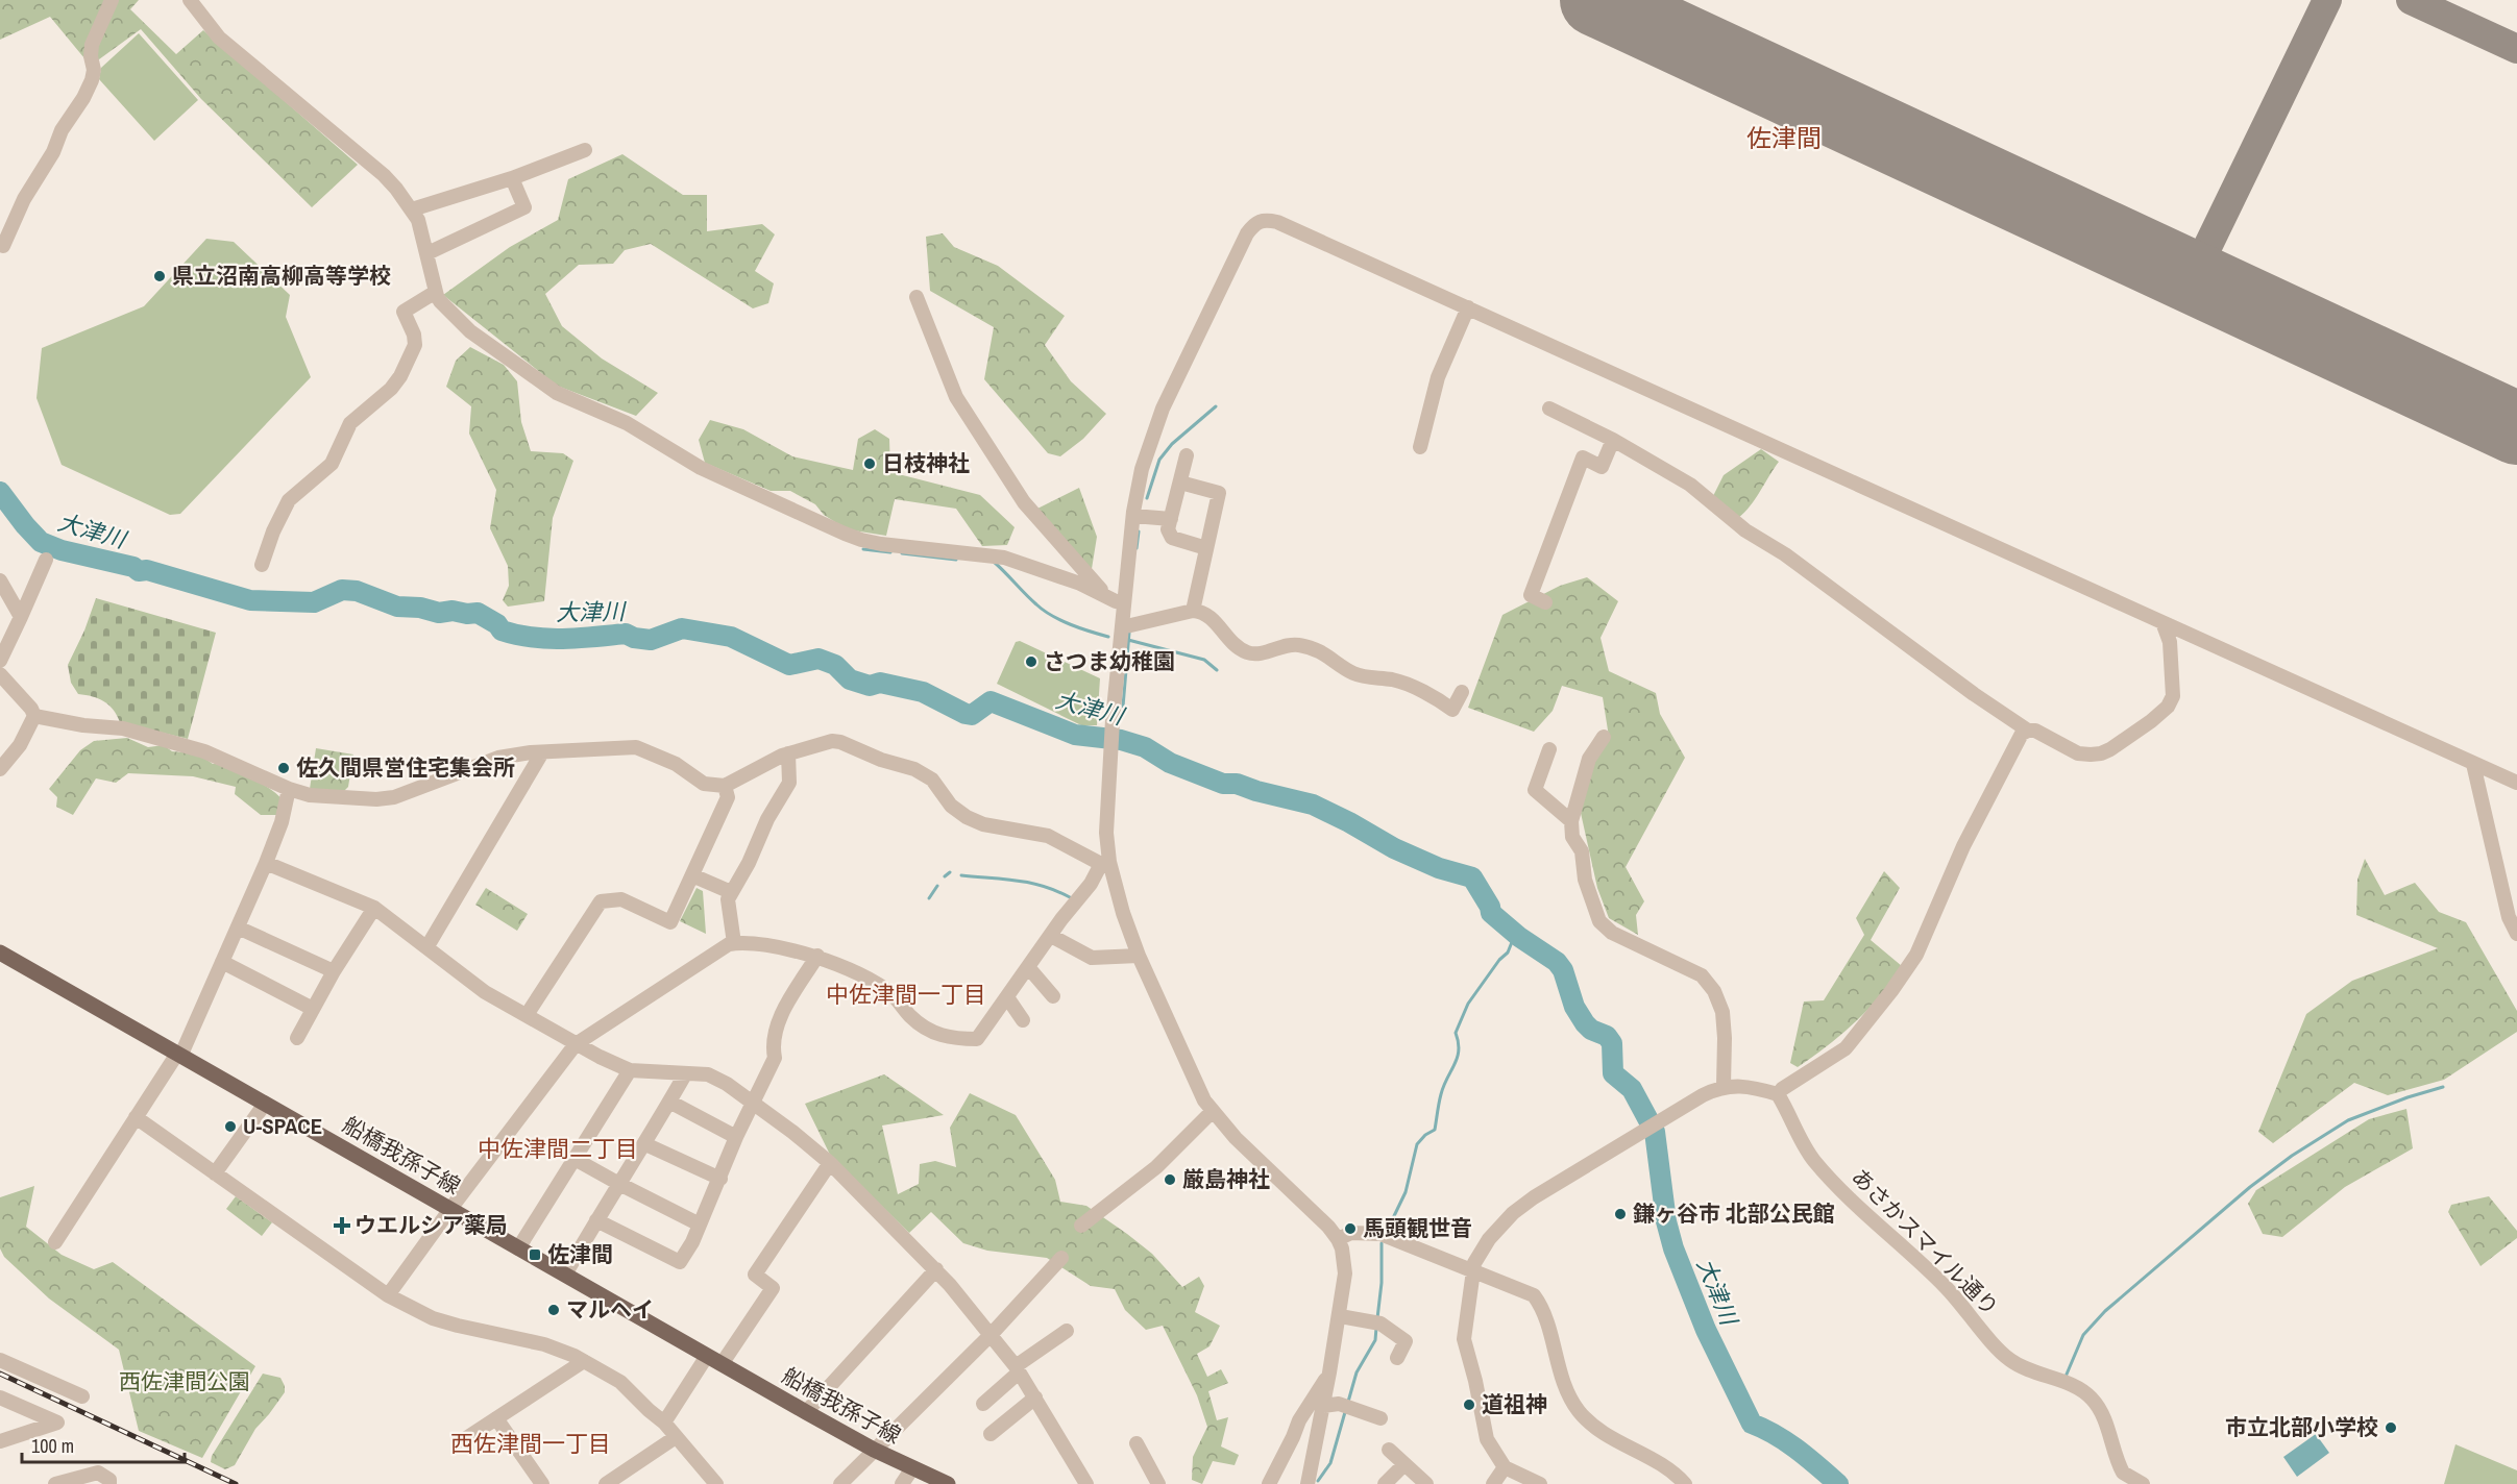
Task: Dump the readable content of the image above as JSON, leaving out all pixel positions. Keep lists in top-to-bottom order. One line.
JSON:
{"streets":{"main road":["船橋我孫子線"],"street":["あさかスマイル通り"]},"districts":["佐津間","中佐津間一丁目","中佐津間二丁目","西佐津間一丁目"],"water":["大津川"],"parks":["西佐津間公園"],"places":{"other":["県立沼南高柳高等学校","日枝神社","さつま幼稚園","佐久間県営住宅集会所","U-SPACE","厳島神社","鎌ヶ谷市 北部公民館","馬頭観世音","マルヘイ","道祖神","市立北部小学校"],"health":["ウエルシア薬局"],"transit":["佐津間"]},"scale_bar":"100 m"}
